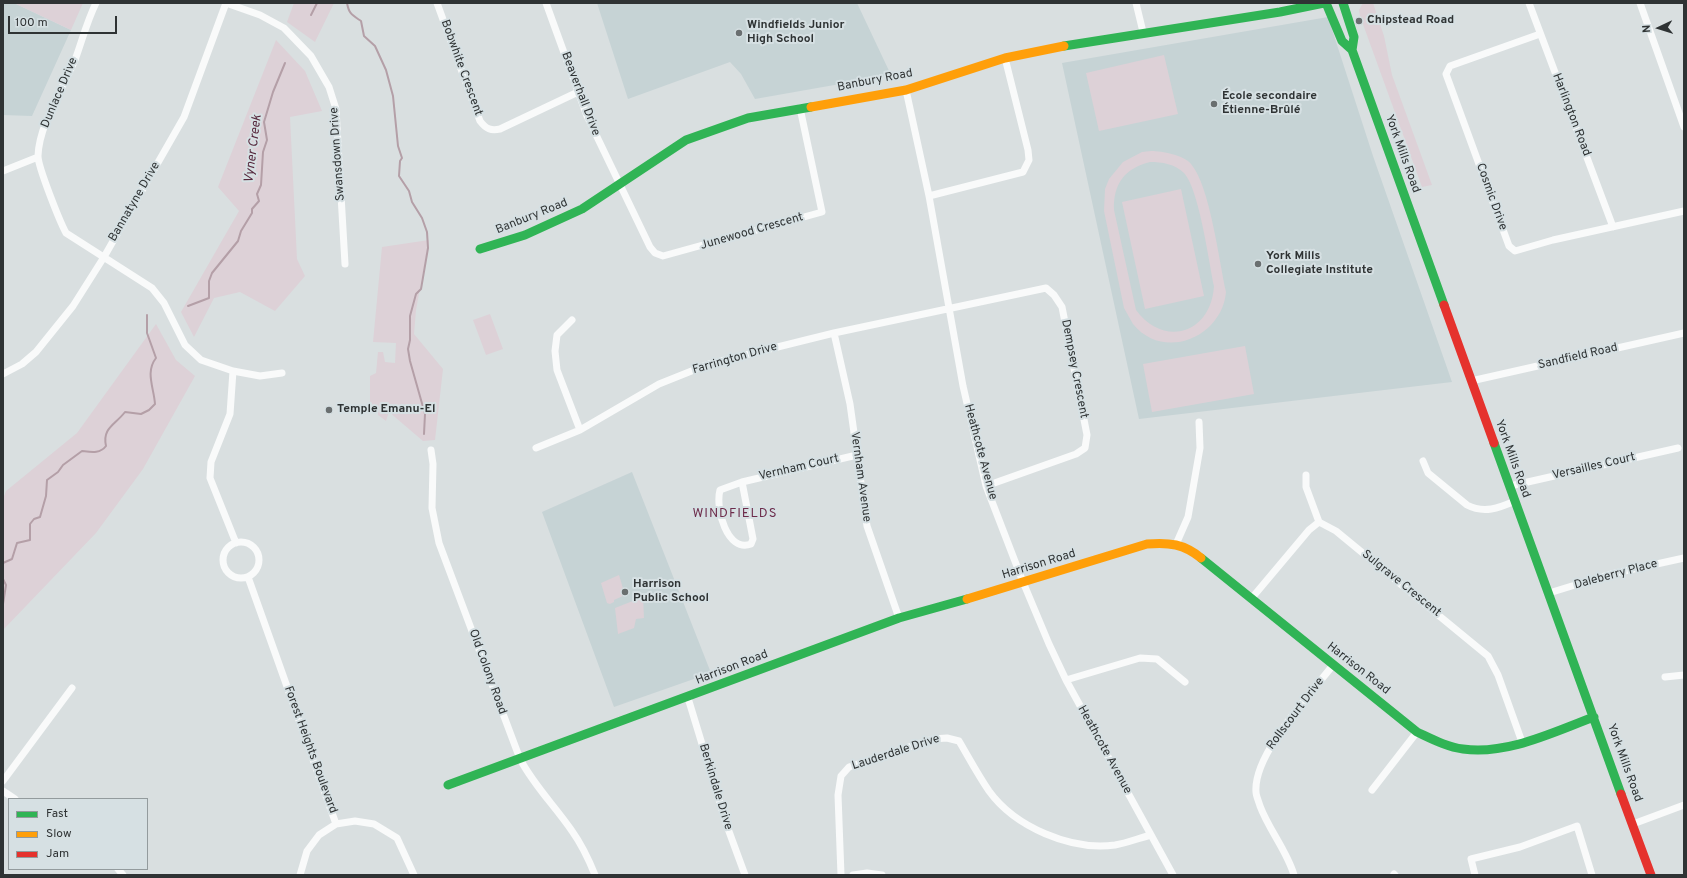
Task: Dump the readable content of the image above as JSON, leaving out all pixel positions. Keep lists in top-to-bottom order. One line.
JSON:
{"streets":{"street":["Bobwhite Crescent","Banbury Road","Dunlace Drive","Beaverhall Drive","Harlington Road","Swansdown Drive","York Mills Road","Cosmic Drive","Bannatyne Drive","Junewood Crescent","Sandfield Road","Farrington Drive","Dempsey Crescent","Heathcote Avenue","Versailles Court","Vernham Court","Vernham Avenue","Harrison Road","Daleberry Place","Sulgrave Crescent","Old Colony Road","Rollscourt Drive","Forest Heights Boulevard","Lauderdale Drive","Berkindale Drive"]},"crossings":[["Bobwhite Crescent","Beaverhall Drive"],["Banbury Road","Beaverhall Drive"],["Banbury Road","York Mills Road"],["Banbury Road","Junewood Crescent"],["Banbury Road","Heathcote Avenue"],["Beaverhall Drive","Junewood Crescent"],["Harlington Road","Cosmic Drive"],["Swansdown Drive","Bannatyne Drive"],["York Mills Road","Sandfield Road"],["York Mills Road","Versailles Court"],["York Mills Road","Harrison Road"],["York Mills Road","Daleberry Place"],["Farrington Drive","Dempsey Crescent"],["Farrington Drive","Heathcote Avenue"],["Farrington Drive","Vernham Avenue"],["Dempsey Crescent","Heathcote Avenue"],["Heathcote Avenue","Harrison Road"],["Heathcote Avenue","Lauderdale Drive"],["Vernham Court","Vernham Avenue"],["Vernham Avenue","Harrison Road"],["Harrison Road","Sulgrave Crescent"],["Harrison Road","Old Colony Road"],["Harrison Road","Rollscourt Drive"],["Harrison Road","Berkindale Drive"]],"districts":["WINDFIELDS"],"water":["Vyner Creek"],"places":["Chipstead Road","Windfields Junior High School","École secondaire Étienne-Brûlé","York Mills Collegiate Institute","Temple Emanu-El","Harrison Public School"],"legend":["Fast","Slow","Jam"],"scale_bar":"100 m","north":"left"}
